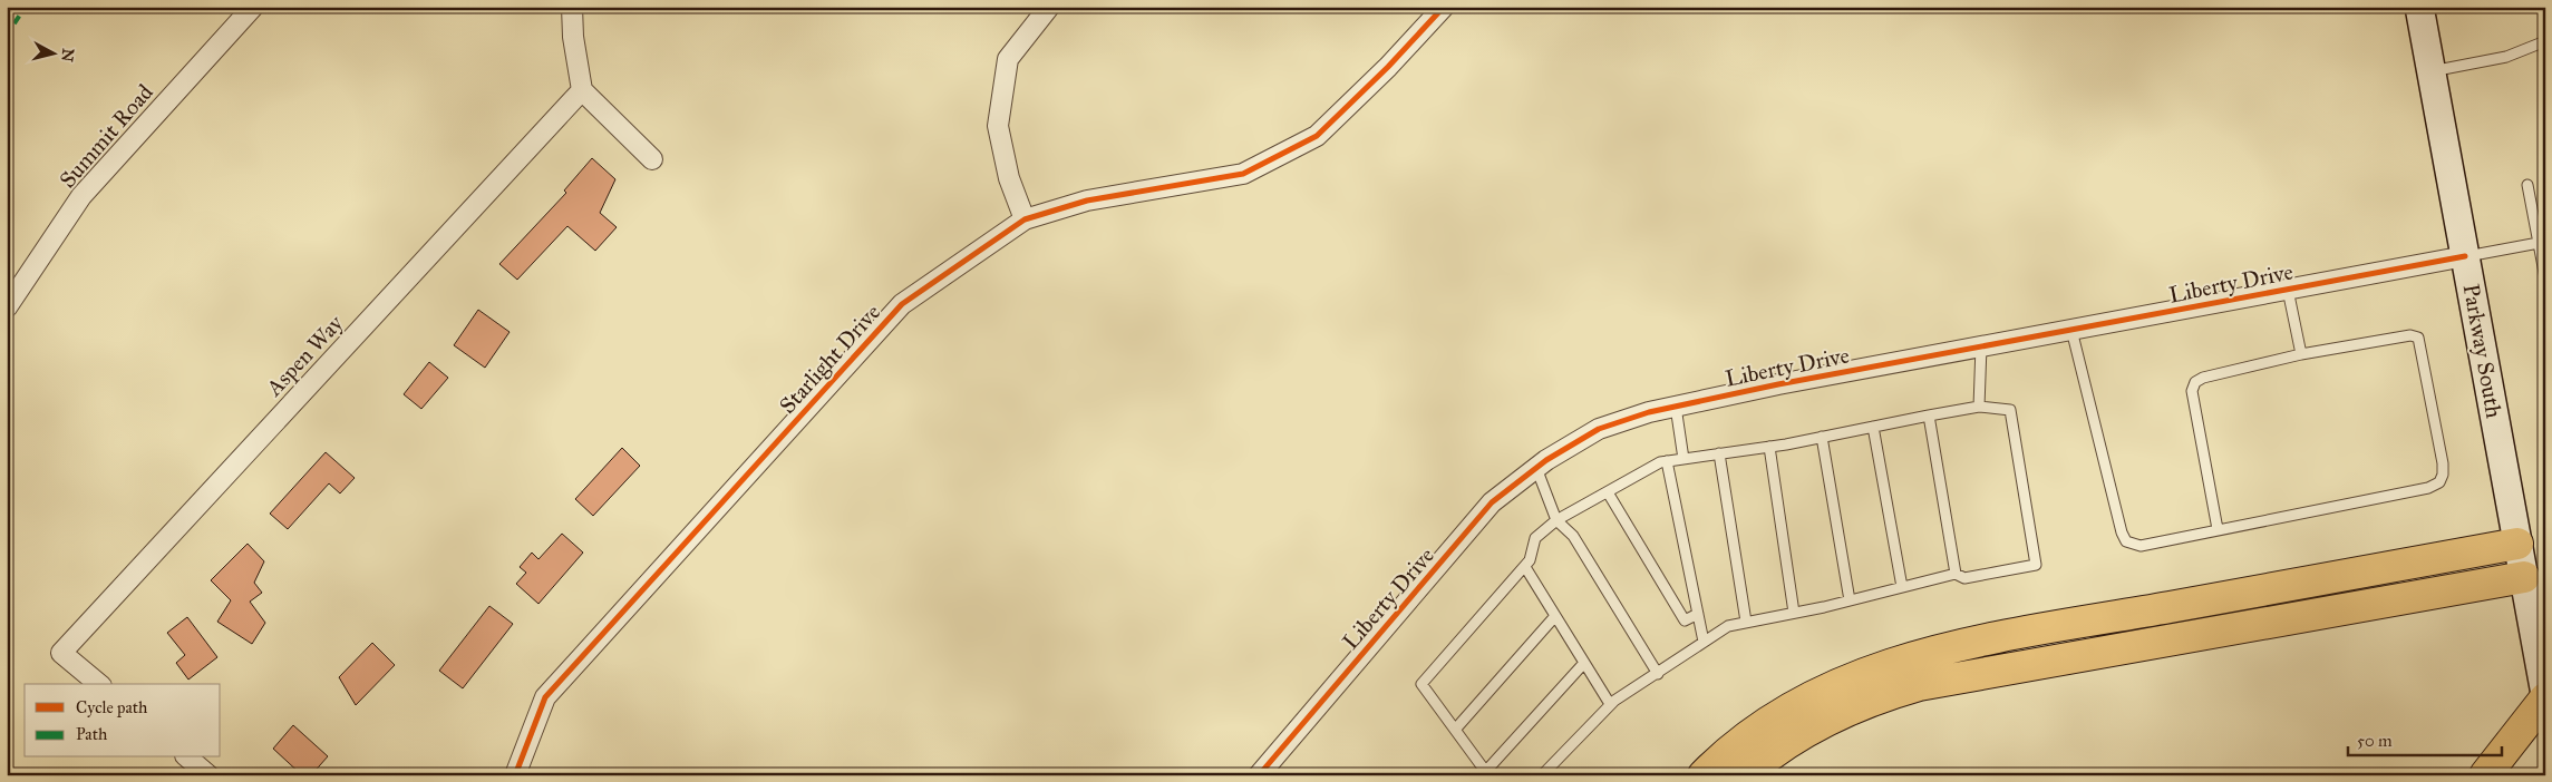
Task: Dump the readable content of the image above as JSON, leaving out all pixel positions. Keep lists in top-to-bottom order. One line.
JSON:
{"streets":{"main road":["Parkway South"],"street":["Summit Road","Liberty Drive","Aspen Way","Starlight Drive"]},"crossings":[["Liberty Drive","Parkway South"]],"legend":["Cycle path","Path"],"scale_bar":"50 m","north":"right"}
